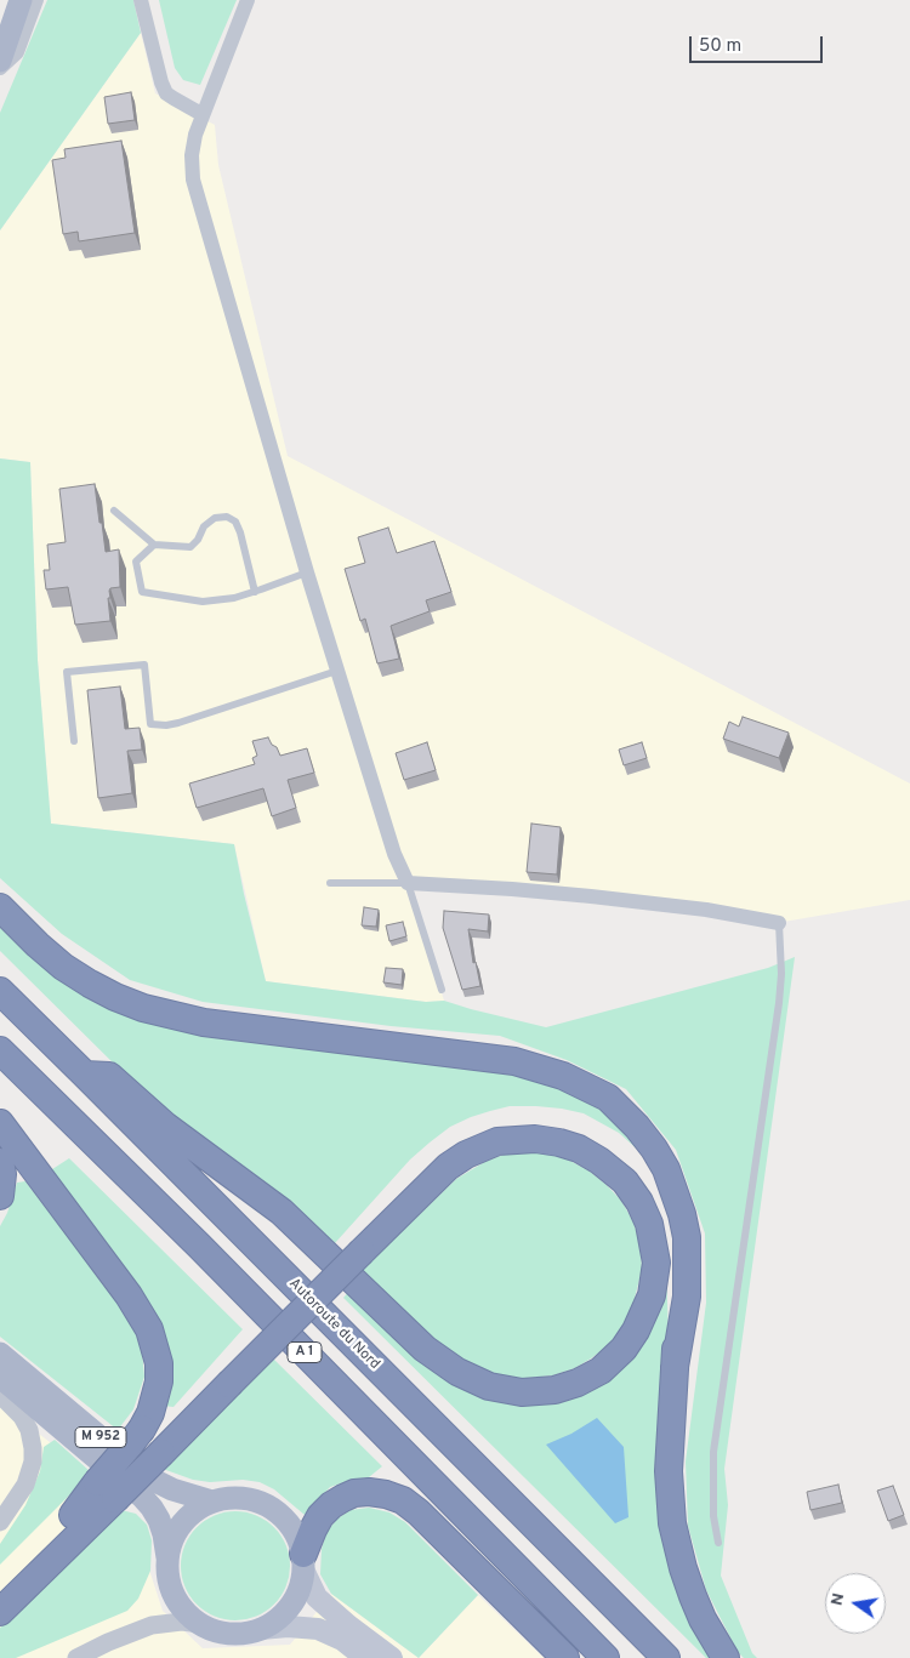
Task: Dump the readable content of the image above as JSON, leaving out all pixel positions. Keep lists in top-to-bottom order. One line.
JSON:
{"streets":{"highway":["Autoroute du Nord","A 1"],"main road":["M 952"]},"scale_bar":"50 m","north":"left"}
